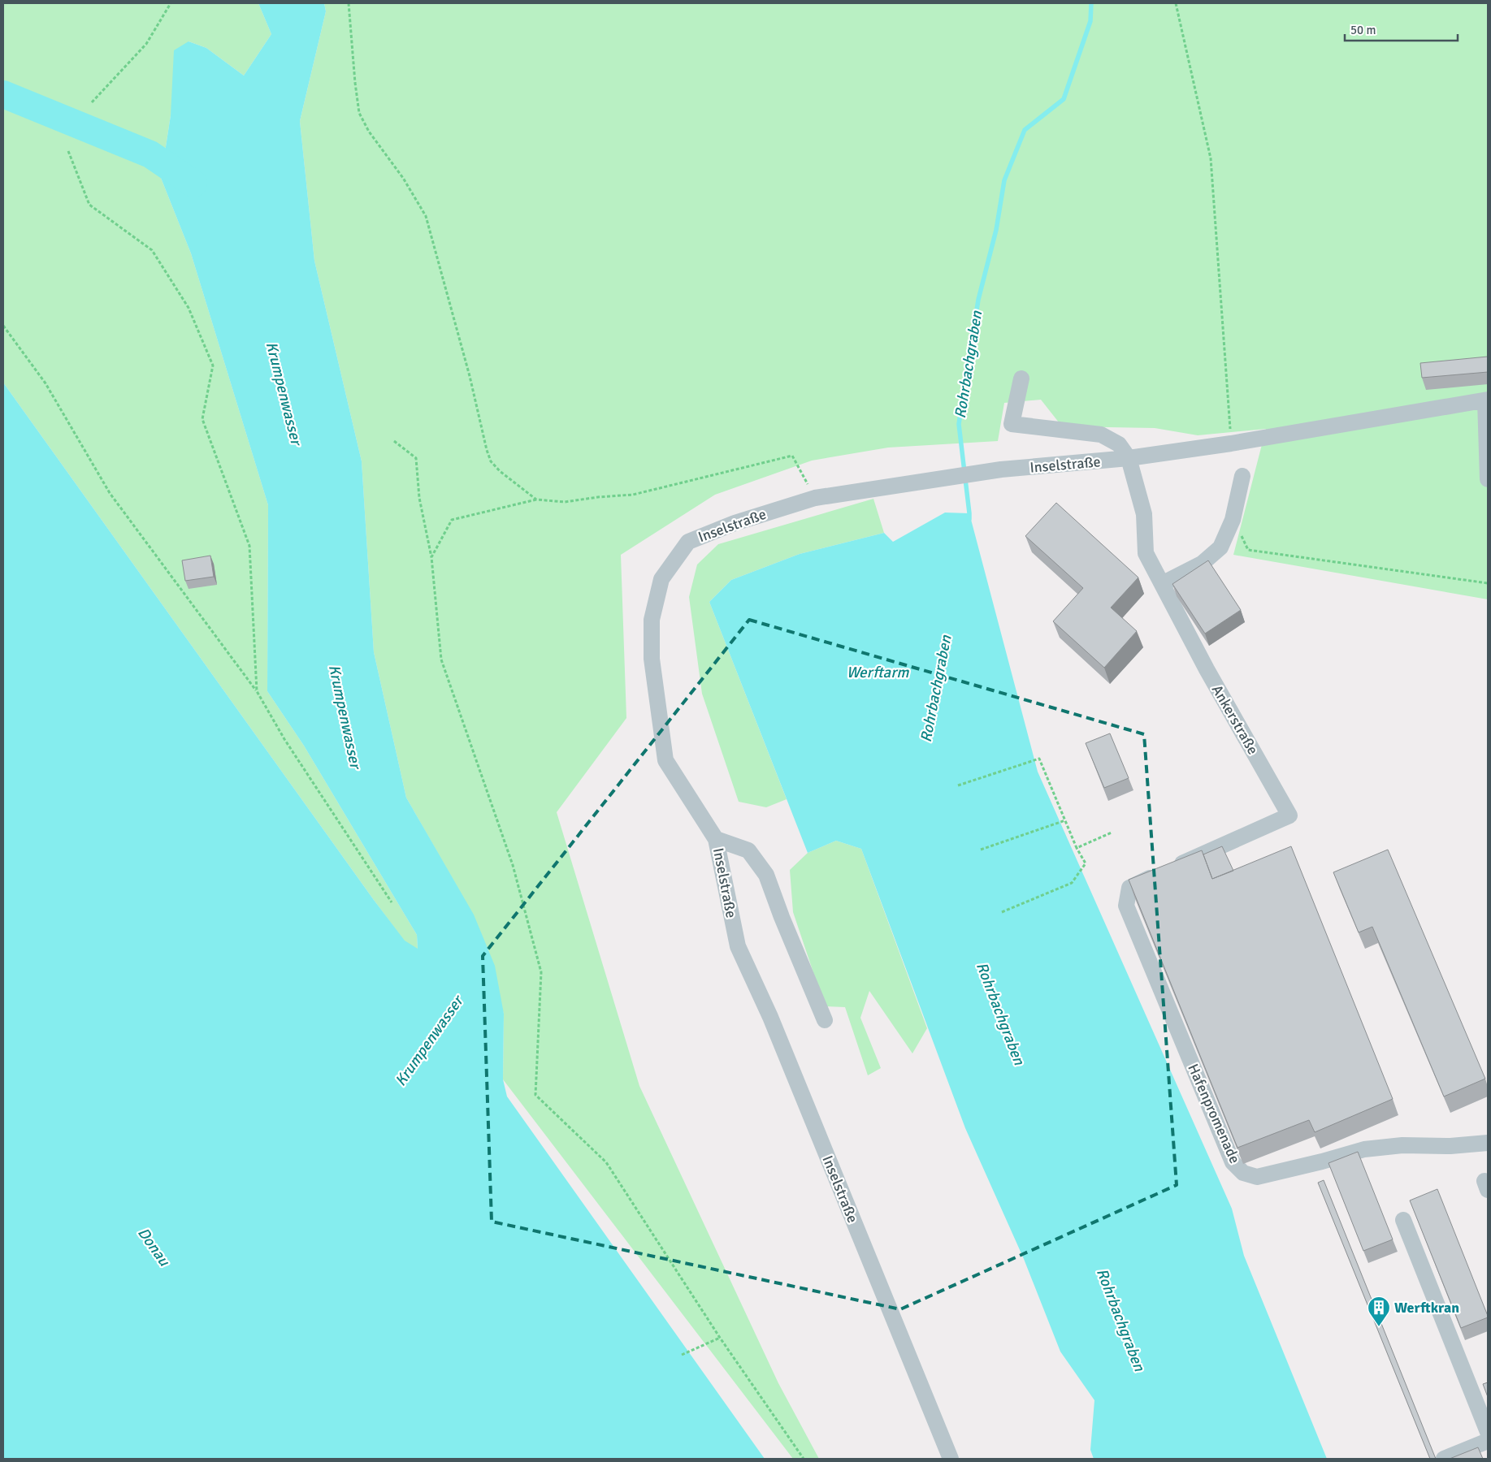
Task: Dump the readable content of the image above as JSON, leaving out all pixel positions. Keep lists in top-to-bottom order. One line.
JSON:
{"streets":{"street":["Inselstraße","Ankerstraße","Hafenpromenade"]},"crossings":[["Inselstraße","Ankerstraße"],["Ankerstraße","Hafenpromenade"]],"water":["Rohrbachgraben","Krumpenwasser","Werftarm","Donau"],"places":{"building":["Werftkran"]},"scale_bar":"50 m"}
